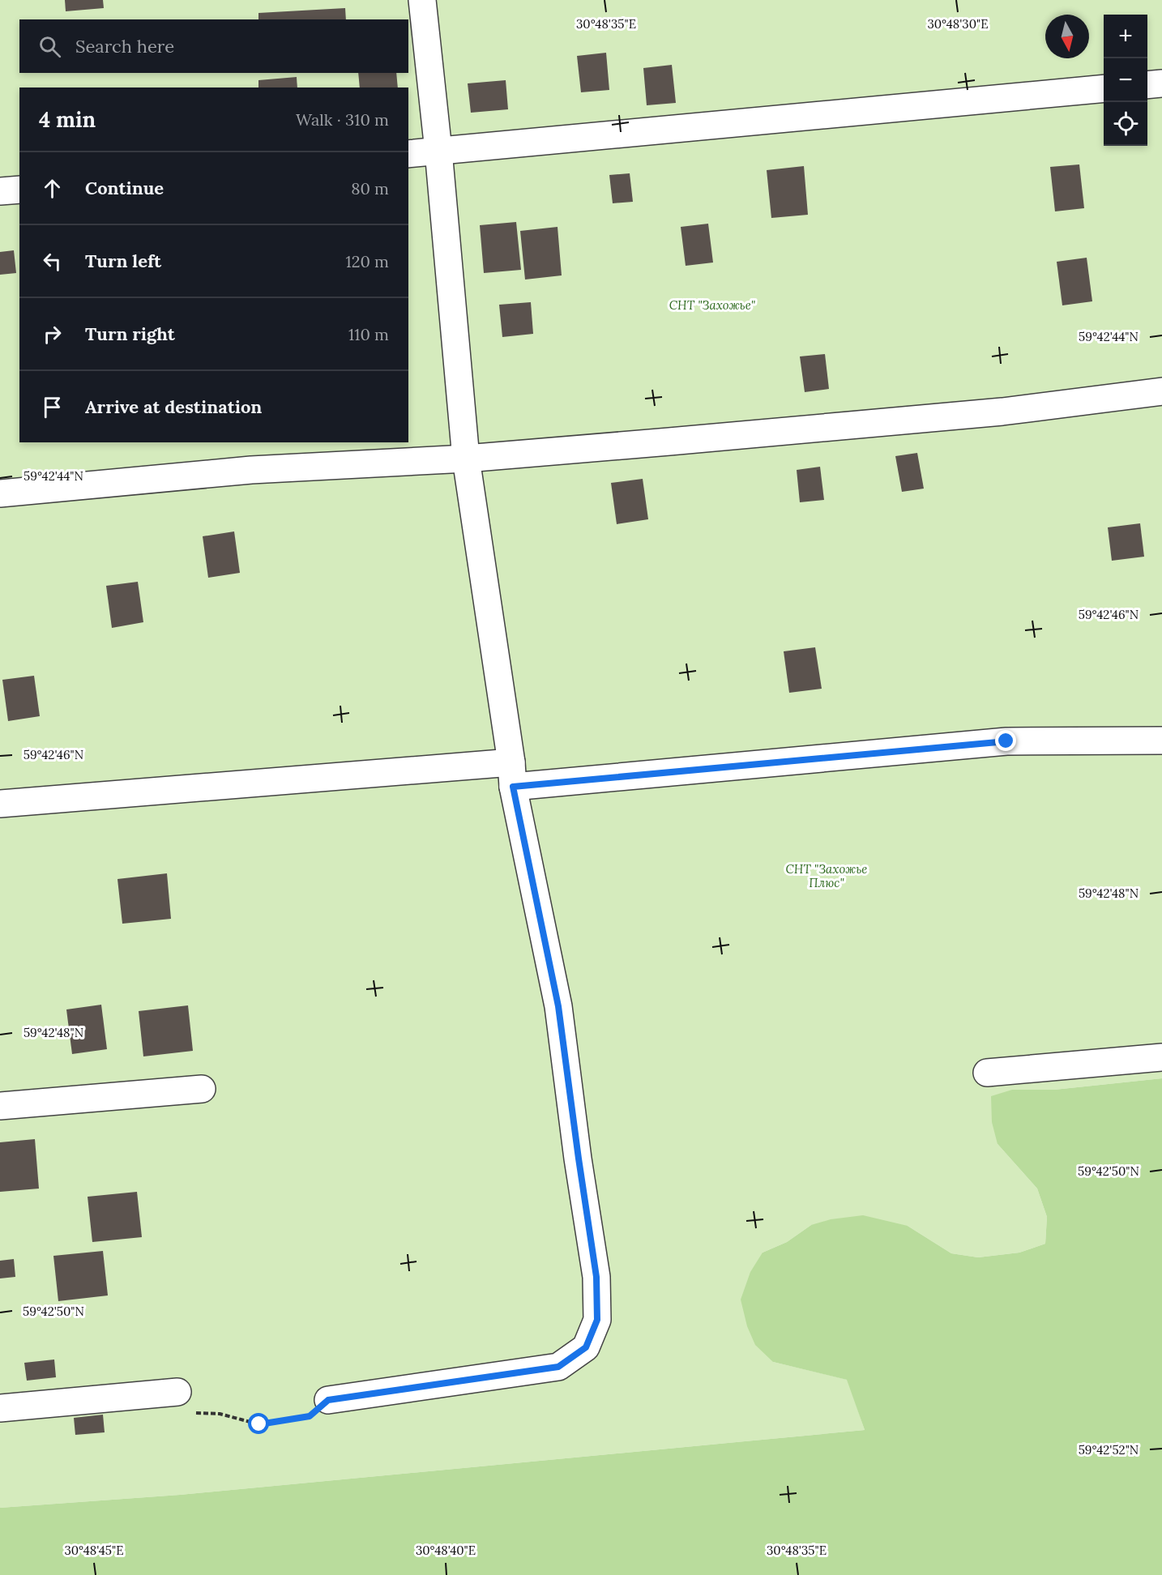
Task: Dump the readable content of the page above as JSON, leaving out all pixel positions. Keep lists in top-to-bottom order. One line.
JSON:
{"parks":["СНТ \"Захожье\"","СНТ \"Захожье Плюс\""],"north":"bottom","page":{"map_buttons":["+","−"],"search":"Search here","heading":["4 min","Walk · 310 m"],"list":[["Continue","80 m"],["Turn left","120 m"],["Turn right","110 m"],"Arrive at destination"]},"coordinates":["30°48'35\"E","30°48'30\"E","59°42'44\"N","59°42'46\"N","59°42'48\"N","59°42'50\"N","59°42'52\"N","30°48'45\"E","30°48'40\"E"]}
